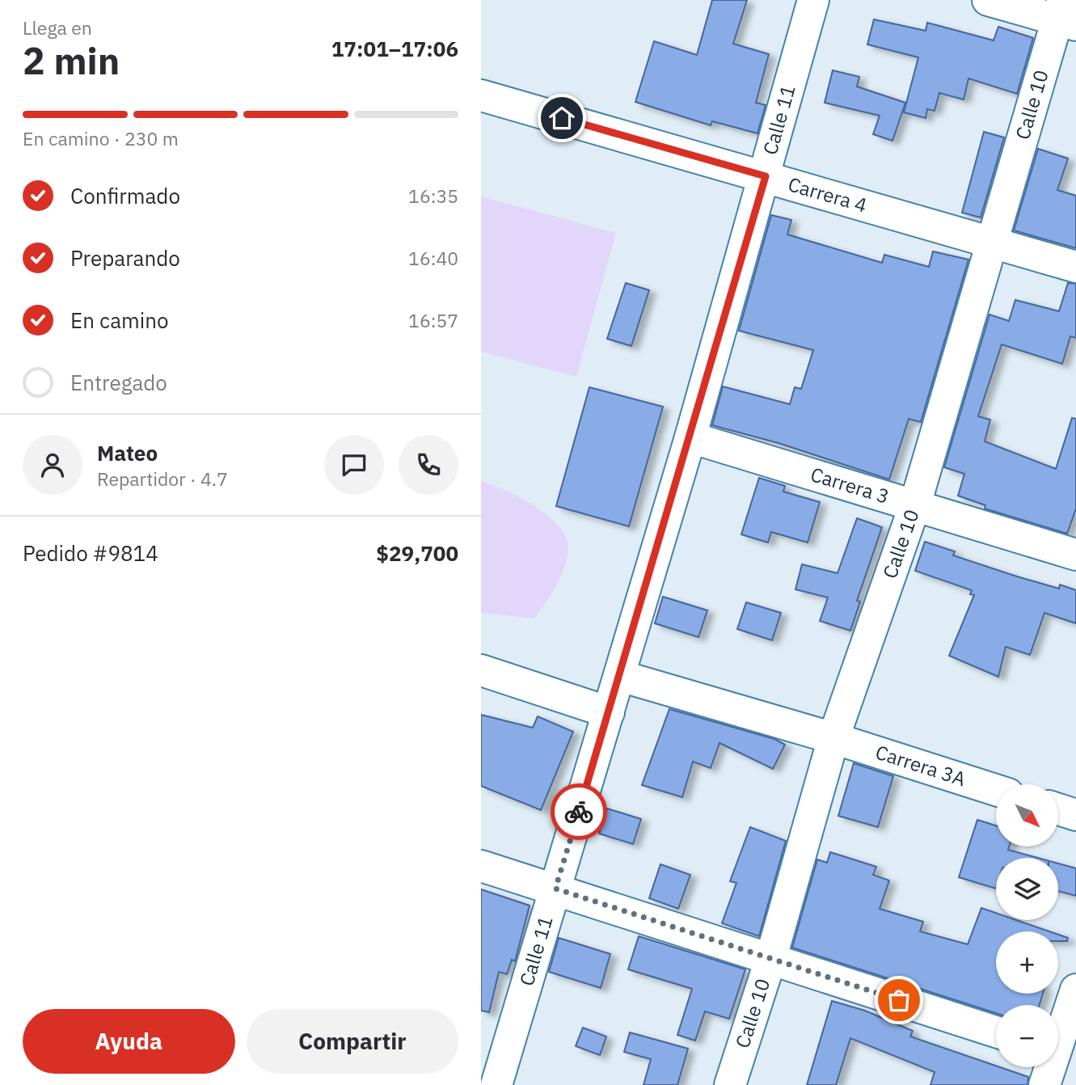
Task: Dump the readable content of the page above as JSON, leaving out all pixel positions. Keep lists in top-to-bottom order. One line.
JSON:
{"streets":{"street":["Calle 10","Calle 11","Carrera 4","Carrera 3","Carrera 3A"]},"crossings":[["Calle 10","Carrera 4"],["Calle 10","Carrera 3"],["Calle 10","Carrera 3A"],["Calle 11","Carrera 4"],["Calle 11","Carrera 3"],["Calle 11","Carrera 3A"]],"north":"bottom right","page":{"heading":["2 min","Llega en","17:01–17:06"],"panel":["Mateo","Repartidor · 4.7","Pedido #9814","$29,700"],"bar":"En camino · 230 m","list":[["Confirmado","16:35"],["Preparando","16:40"],["En camino","16:57"],"Entregado"],"map_buttons":["+","−"],"buttons":["Ayuda","Compartir"]}}
